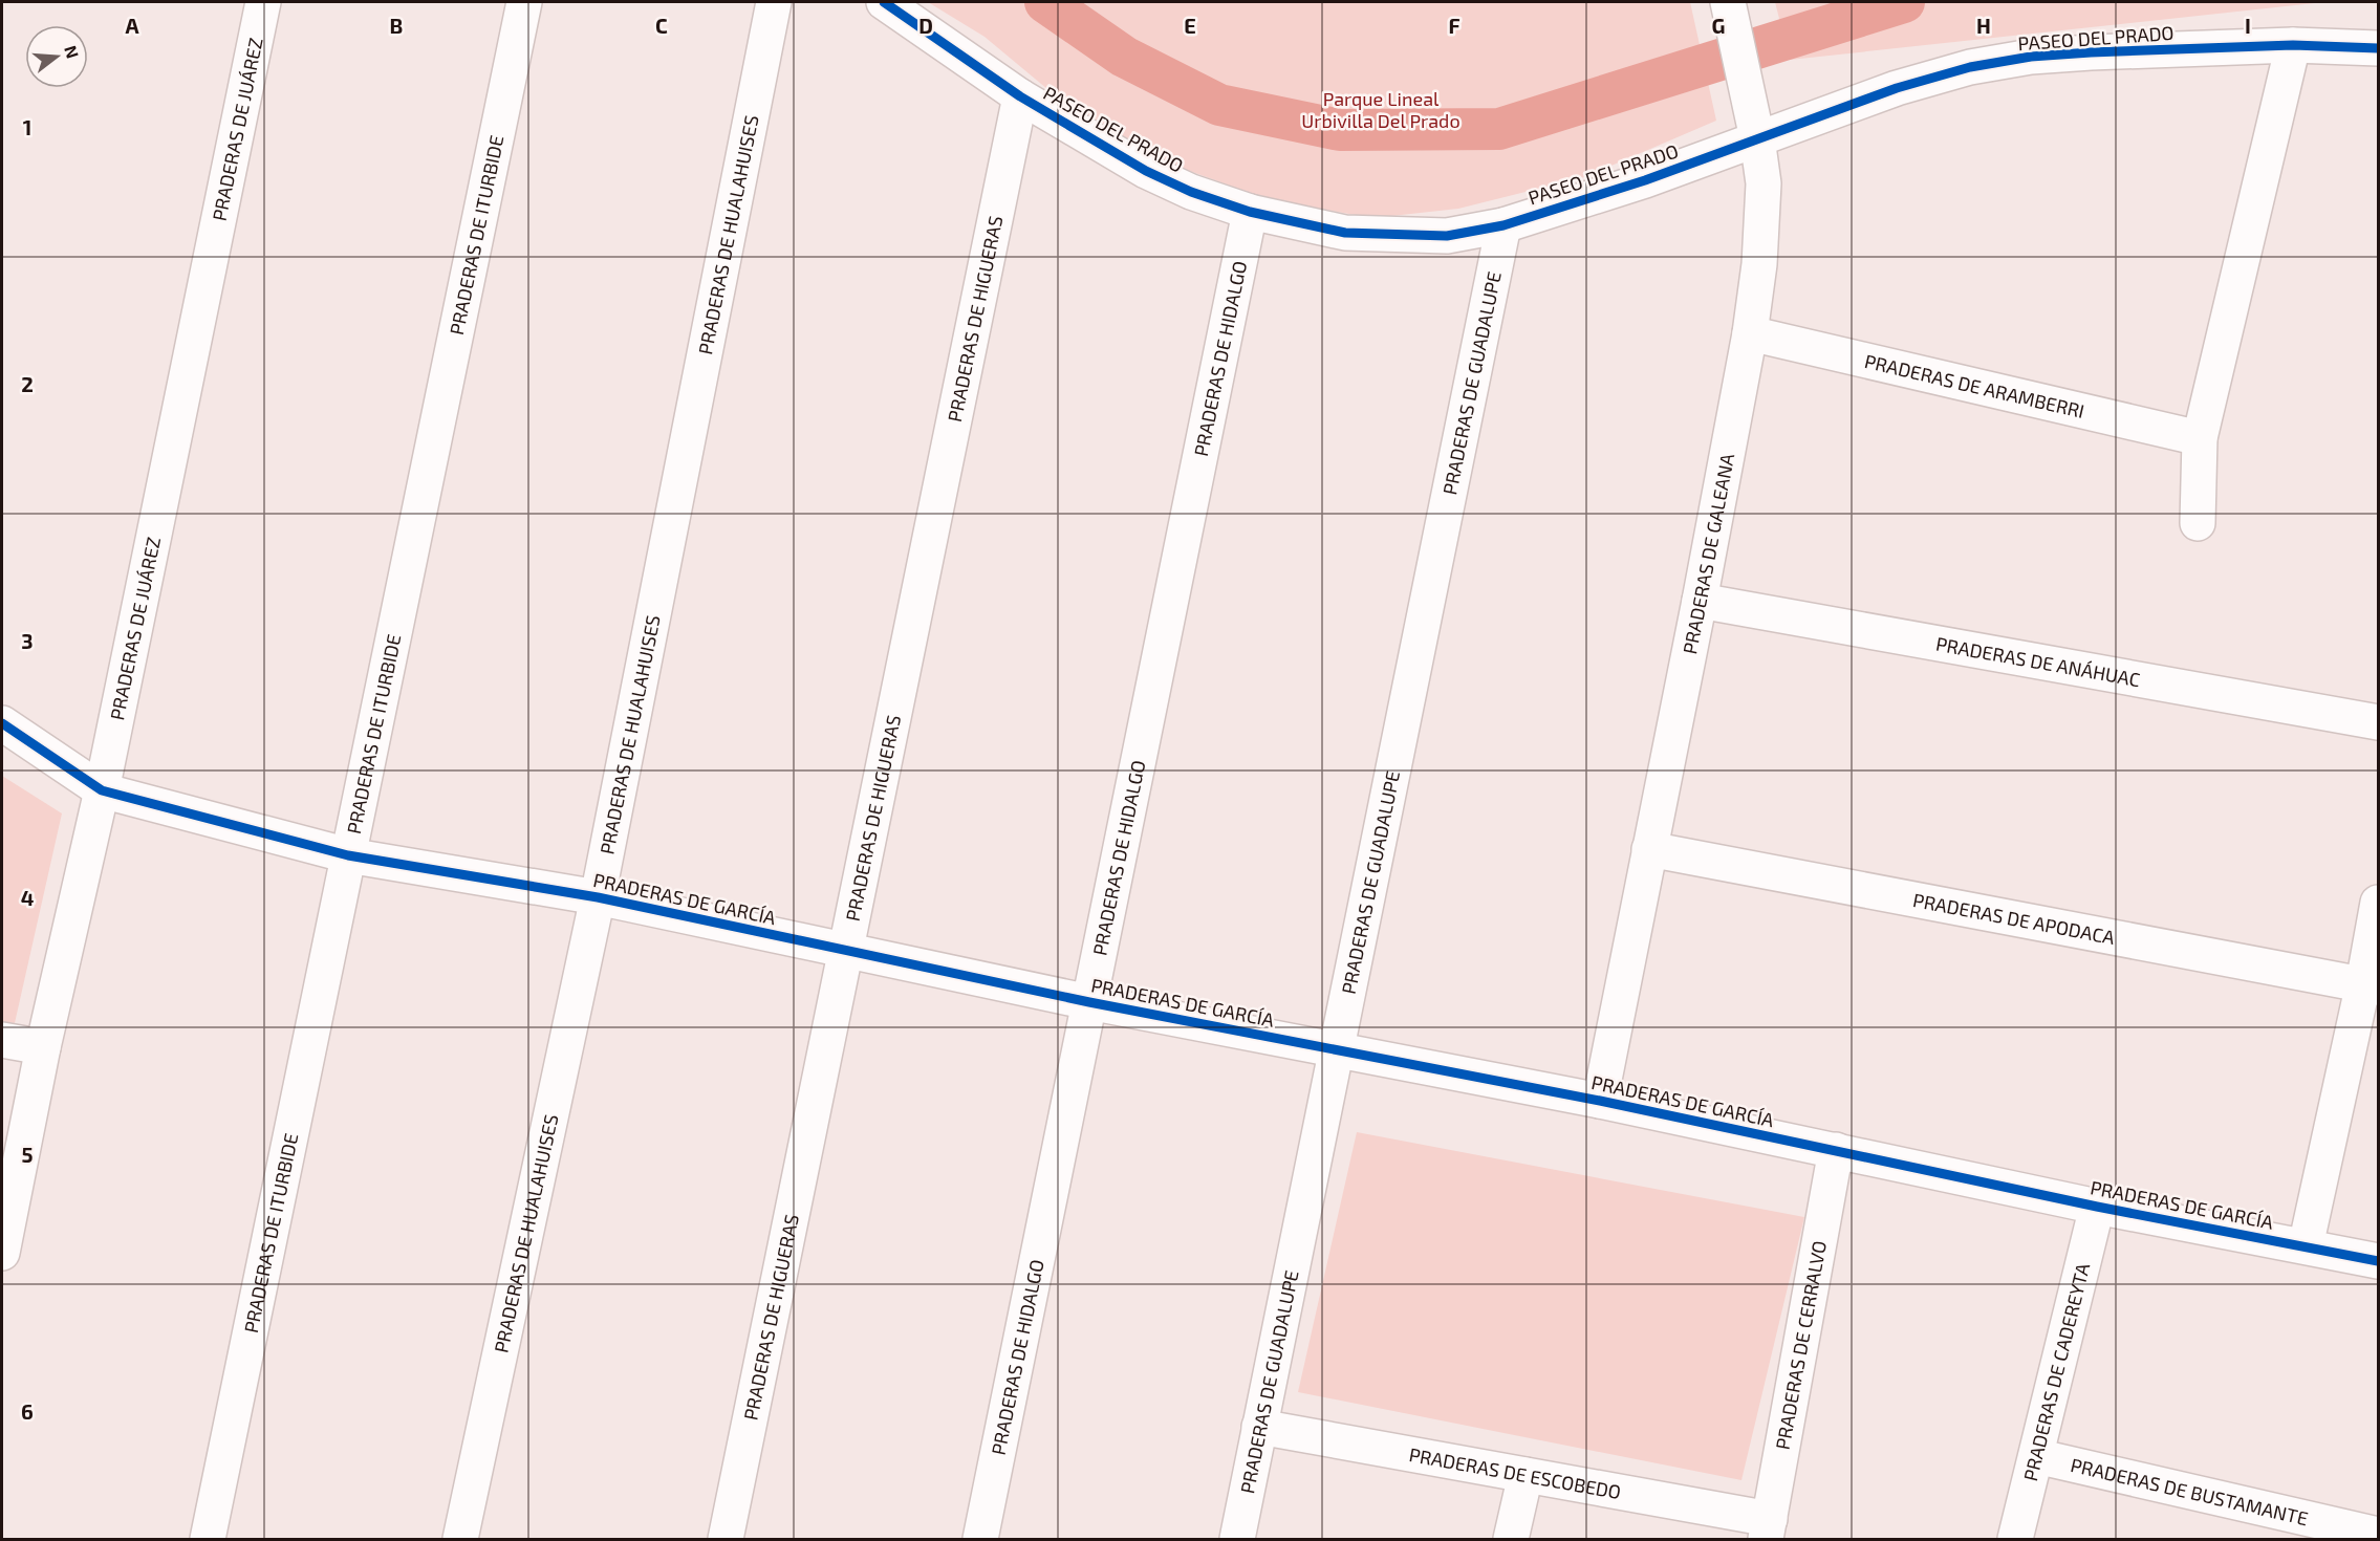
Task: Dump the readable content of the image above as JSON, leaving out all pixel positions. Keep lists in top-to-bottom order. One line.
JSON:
{"streets":{"street":["PASEO DEL PRADO","PRADERAS DE JUÁREZ","PRADERAS DE ITURBIDE","PRADERAS DE HUALAHUISES","PRADERAS DE HIGUERAS","PRADERAS DE HIDALGO","PRADERAS DE GUADALUPE","PRADERAS DE ARAMBERRI","PRADERAS DE GALEANA","PRADERAS DE ANÁHUAC","PRADERAS DE GARCÍA","PRADERAS DE APODACA","PRADERAS DE CERRALVO","PRADERAS DE CADEREYTA","PRADERAS DE ESCOBEDO","PRADERAS DE BUSTAMANTE"]},"crossings":[["PASEO DEL PRADO","PRADERAS DE HIGUERAS"],["PASEO DEL PRADO","PRADERAS DE HIDALGO"],["PASEO DEL PRADO","PRADERAS DE GUADALUPE"],["PASEO DEL PRADO","PRADERAS DE GALEANA"],["PRADERAS DE JUÁREZ","PRADERAS DE GARCÍA"],["PRADERAS DE ITURBIDE","PRADERAS DE GARCÍA"],["PRADERAS DE HUALAHUISES","PRADERAS DE GARCÍA"],["PRADERAS DE HIGUERAS","PRADERAS DE GARCÍA"],["PRADERAS DE HIDALGO","PRADERAS DE GARCÍA"],["PRADERAS DE GUADALUPE","PRADERAS DE GARCÍA"],["PRADERAS DE GUADALUPE","PRADERAS DE ESCOBEDO"],["PRADERAS DE ARAMBERRI","PRADERAS DE GALEANA"],["PRADERAS DE GALEANA","PRADERAS DE ANÁHUAC"],["PRADERAS DE GALEANA","PRADERAS DE GARCÍA"],["PRADERAS DE GALEANA","PRADERAS DE APODACA"],["PRADERAS DE GARCÍA","PRADERAS DE CERRALVO"],["PRADERAS DE GARCÍA","PRADERAS DE CADEREYTA"],["PRADERAS DE CERRALVO","PRADERAS DE ESCOBEDO"],["PRADERAS DE CADEREYTA","PRADERAS DE BUSTAMANTE"]],"parks":["Parque Lineal Urbivilla Del Prado"],"north":"right","grid":{"columns":["A","B","C","D","E","F","G","H","I"],"rows":["1","2","3","4","5","6"]}}
